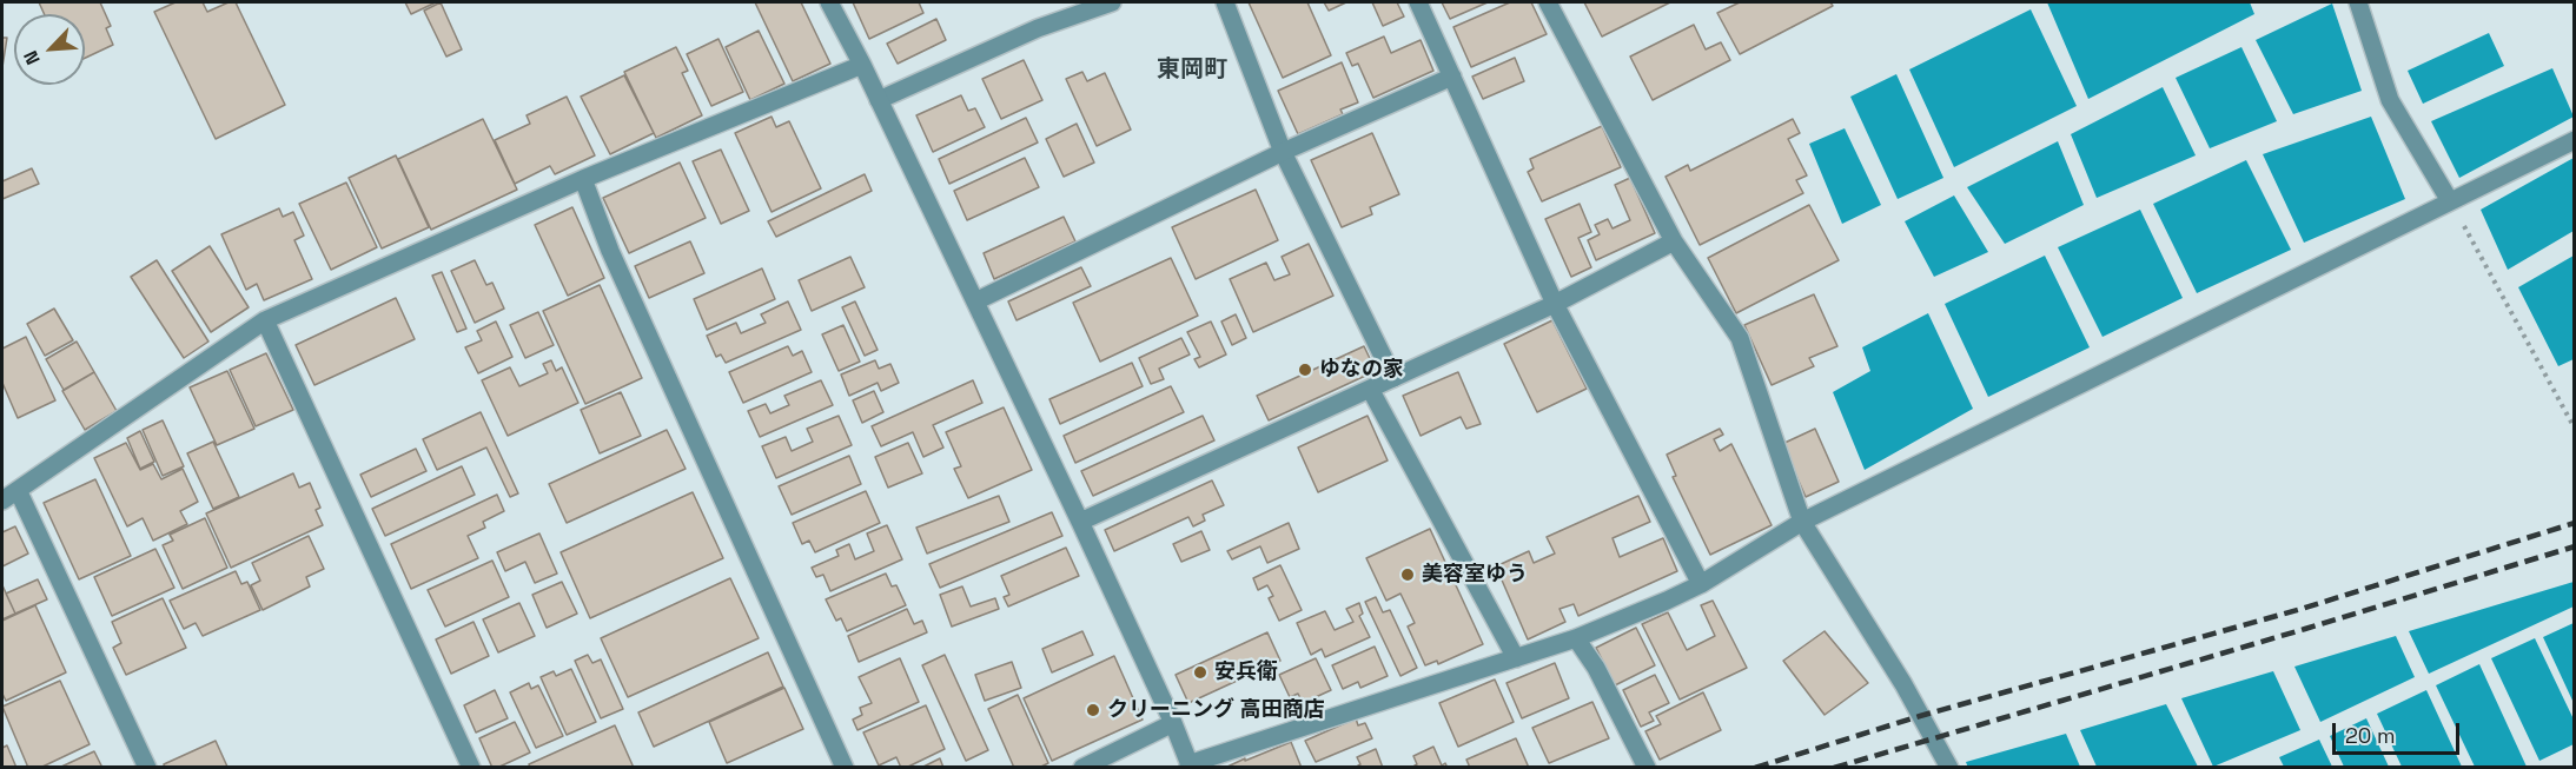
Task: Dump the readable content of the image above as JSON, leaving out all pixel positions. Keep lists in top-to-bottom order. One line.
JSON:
{"districts":["東岡町"],"places":["ゆなの家","美容室ゆう","安兵衛","クリーニング 高田商店"],"scale_bar":"20 m","north":"bottom left"}
